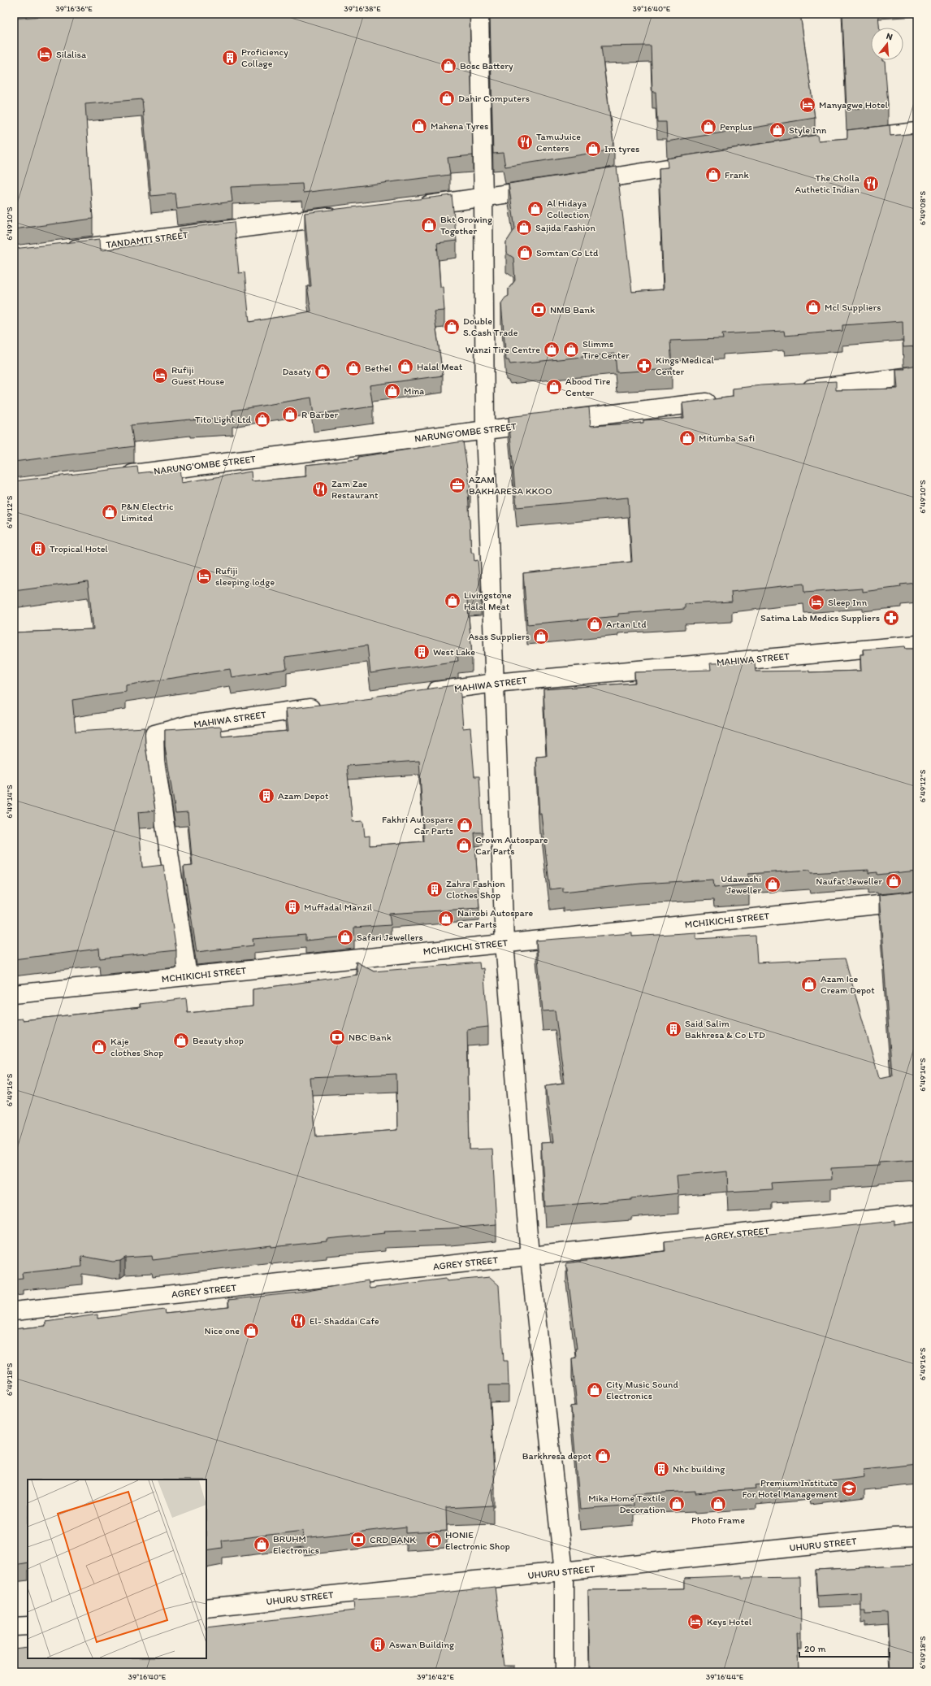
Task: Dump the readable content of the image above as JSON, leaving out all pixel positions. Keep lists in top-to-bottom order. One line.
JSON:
{"streets":{"street":["TANDAMTI STREET","NARUNG'OMBE STREET","MAHIWA STREET","MCHIKICHI STREET","AGREY STREET","UHURU STREET"]},"crossings":[["MAHIWA STREET","MCHIKICHI STREET"]],"places":{"hotel":["Silalisa","Manyagwe Hotel","Rufiji Guest House","Rufiji sleeping lodge","Sleep Inn","Keys Hotel"],"building":["Proficiency Collage","Tropical Hotel","West Lake","Azam Depot","Zahra Fashion Clothes Shop","Muffadal Manzil","Said Salim Bakhresa & Co LTD","Nhc building","Aswan Building"],"shop":["Bosc Battery","Dahir Computers","Mahena Tyres","Penplus","Style Inn","Im tyres","Frank","Al Hidaya Collection","Bkt Growing Together","Sajida Fashion","Somtan Co Ltd","Mcl Suppliers","Double S.Cash Trade","Wanzi Tire Centre","Slimms Tire Center","Halal Meat","Bethel","Dasaty","Abood Tire Center","Mina","R Barber","Tito Light Ltd","Mitumba Safi","P&N Electric Limited","Livingstone Halal Meat","Artan Ltd","Asas Suppliers","Fakhri Autospare Car Parts","Crown Autospare Car Parts","Naufat Jeweller","Udawashi Jeweller","Nairobi Autospare Car Parts","Safari Jewellers","Azam Ice Cream Depot","Beauty shop","Kaje clothes Shop","Nice one","City Music Sound Electronics","Barkhresa depot","Mika Home Textile Decoration","Photo Frame","HONIE Electronic Shop","BRUHM Electronics"],"restaurant":["TamuJuice Centers","The Cholla Authetic Indian","Zam Zae Restaurant","El- Shaddai Cafe"],"bank":["NMB Bank","NBC Bank","CRD BANK"],"pharmacy":["Kings Medical Center","Satima Lab Medics Suppliers"],"office":["AZAM BAKHARESA KKOO"],"school or university":["Premium Institute For Hotel Management"]},"scale_bar":"20 m","north":"top","coordinates":["39°16'36\"E","39°16'38\"E","39°16'40\"E","6°49'08\"S","6°49'10\"S","6°49'12\"S","6°49'14\"S","6°49'16\"S","6°49'18\"S","39°16'42\"E","39°16'44\"E"]}
